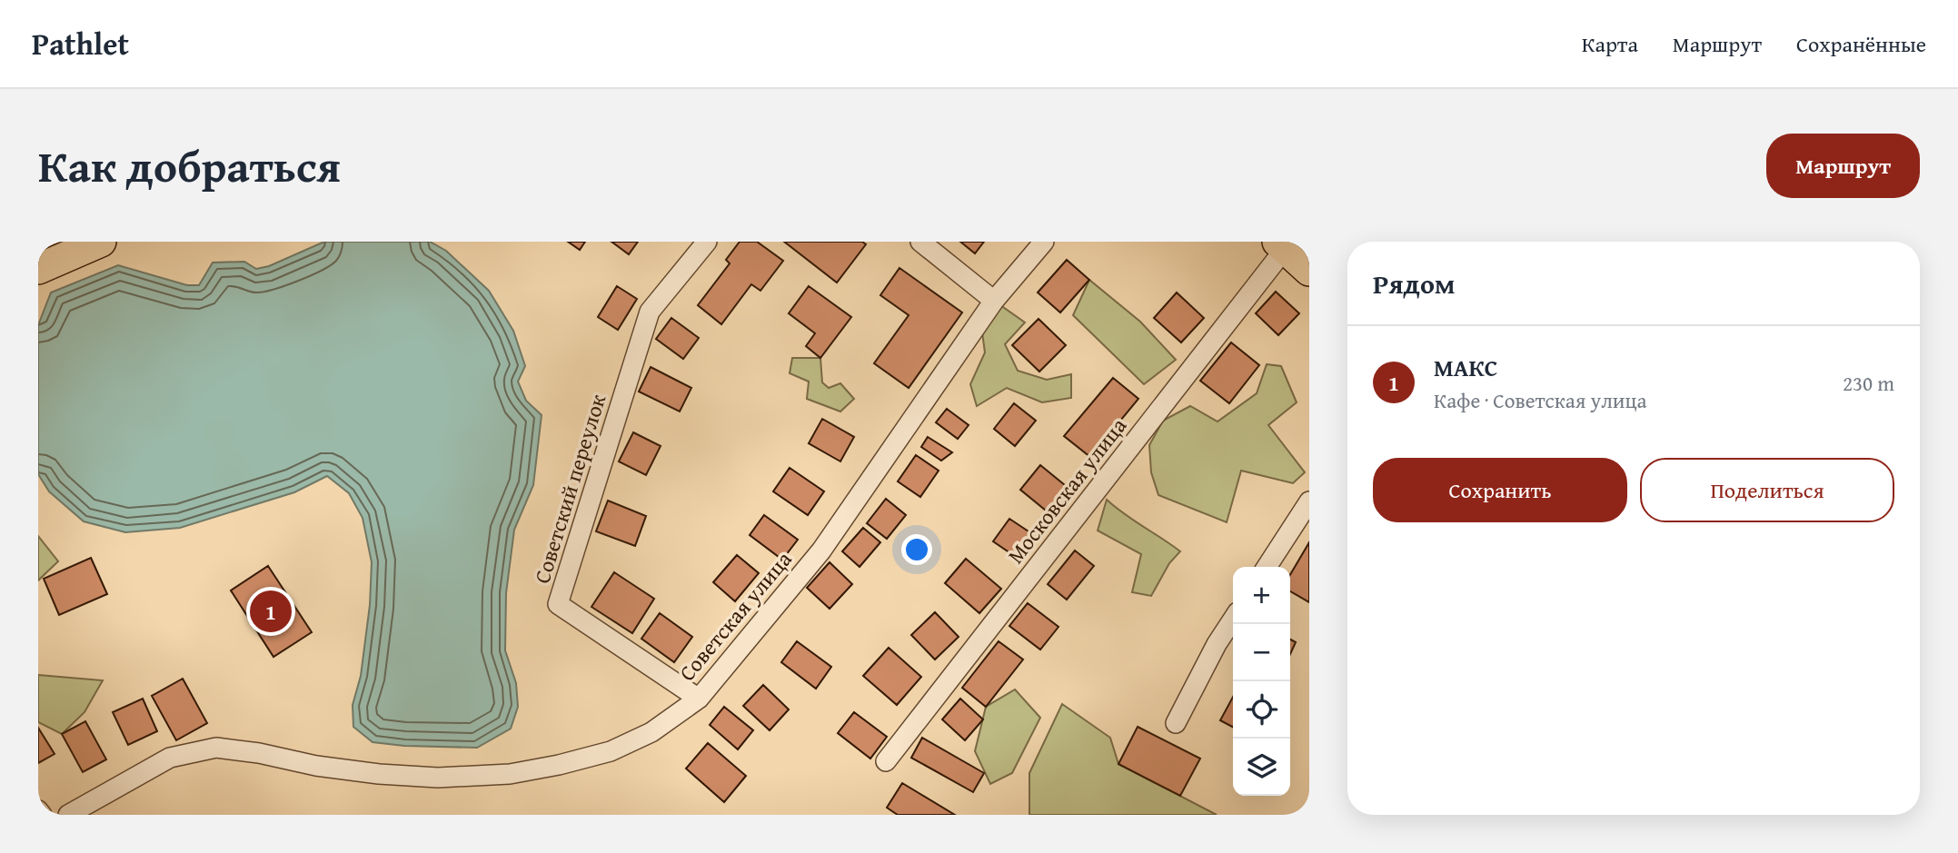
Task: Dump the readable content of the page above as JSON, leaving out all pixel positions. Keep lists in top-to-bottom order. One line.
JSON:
{"streets":{"street":["Советский переулок","Московская улица","Советская улица"]},"crossings":[["Советский переулок","Советская улица"]],"page":{"header":"Pathlet","nav":["Карта","Маршрут","Сохранённые"],"title":"Как добраться","buttons":["Маршрут",["Сохранить","Поделиться"]],"heading":"Рядом","list":[{"mark":"1","name":"МАКС","note":"Кафе · Советская улица","value":"230 m"}],"map_buttons":["+","−"],"pins":"1"}}
